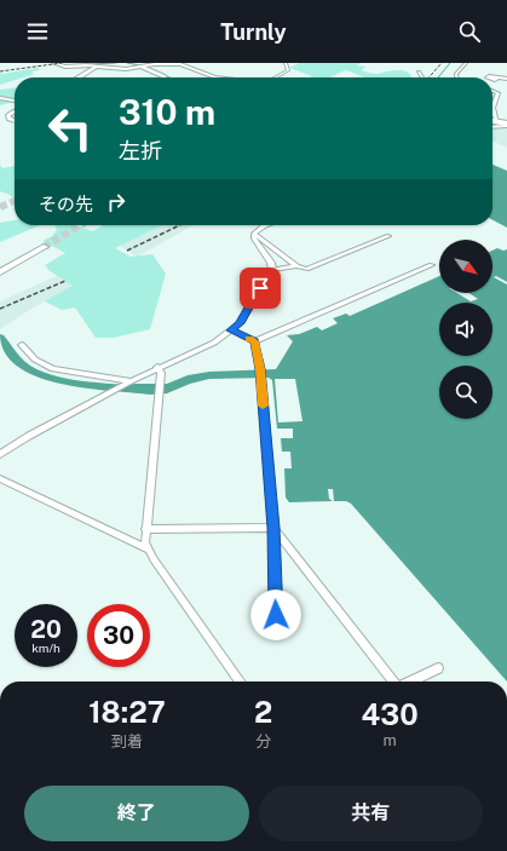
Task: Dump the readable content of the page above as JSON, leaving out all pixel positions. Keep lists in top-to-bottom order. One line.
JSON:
{"north":"bottom right","page":{"header":"Turnly","turn":["310 m","左折"],"then":"その先","speed":"20 km/h","limit":"30","eta":["18:27","到着","2","分","430","m"],"buttons":["終了","共有"]}}
